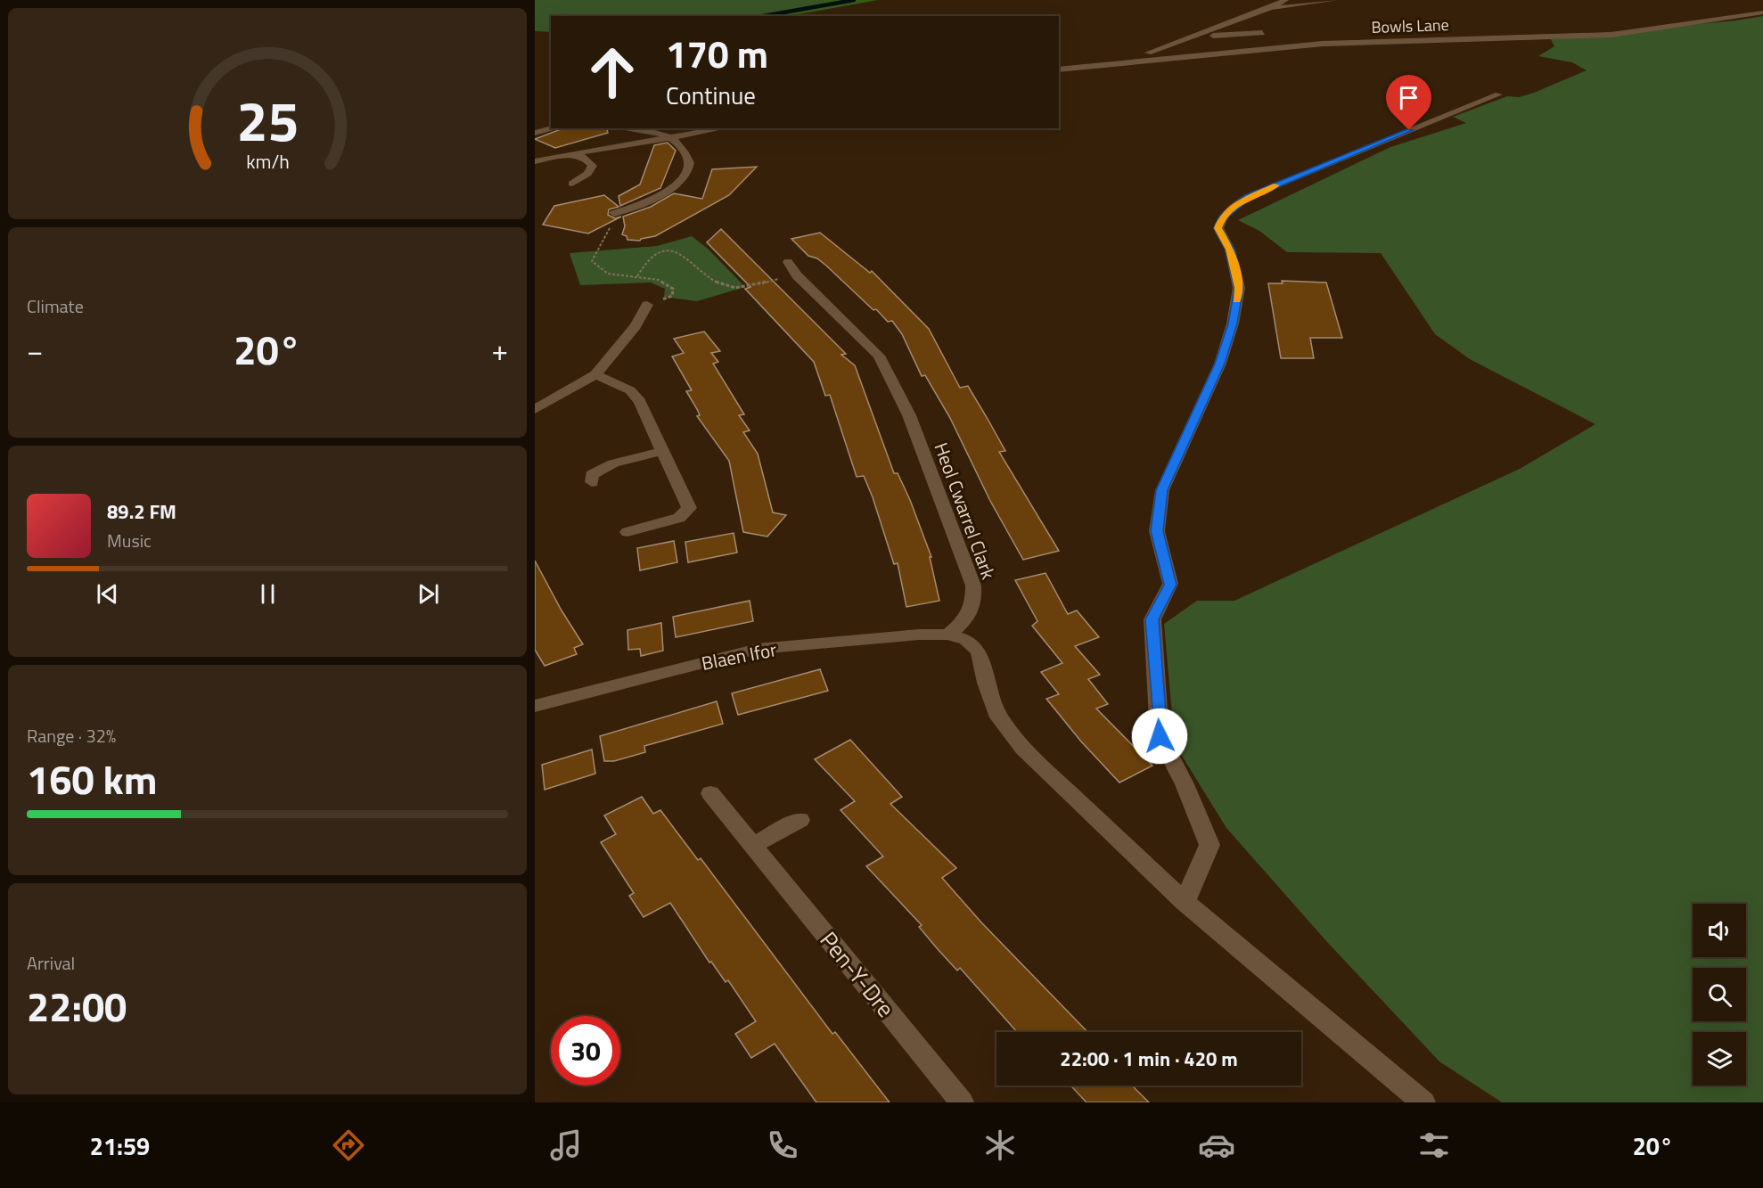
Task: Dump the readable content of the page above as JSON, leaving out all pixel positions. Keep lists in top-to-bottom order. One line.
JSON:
{"streets":{"street":["Bowls Lane","Heol Cwarrel Clark","Blaen Ifor","Pen-Y-Dre"]},"crossings":[["Heol Cwarrel Clark","Blaen Ifor"]],"page":{"turn":["170 m","Continue"],"tile":["Climate",["Range · 32%","160 km"],["Arrival","22:00"]],"heat":["−","20°","+"],"song":["89.2 FM","Music"],"limit":"30","trip":"22:00 · 1 min · 420 m","tabs":["21:59","20°"],"gauge":["25","km/h"]}}
